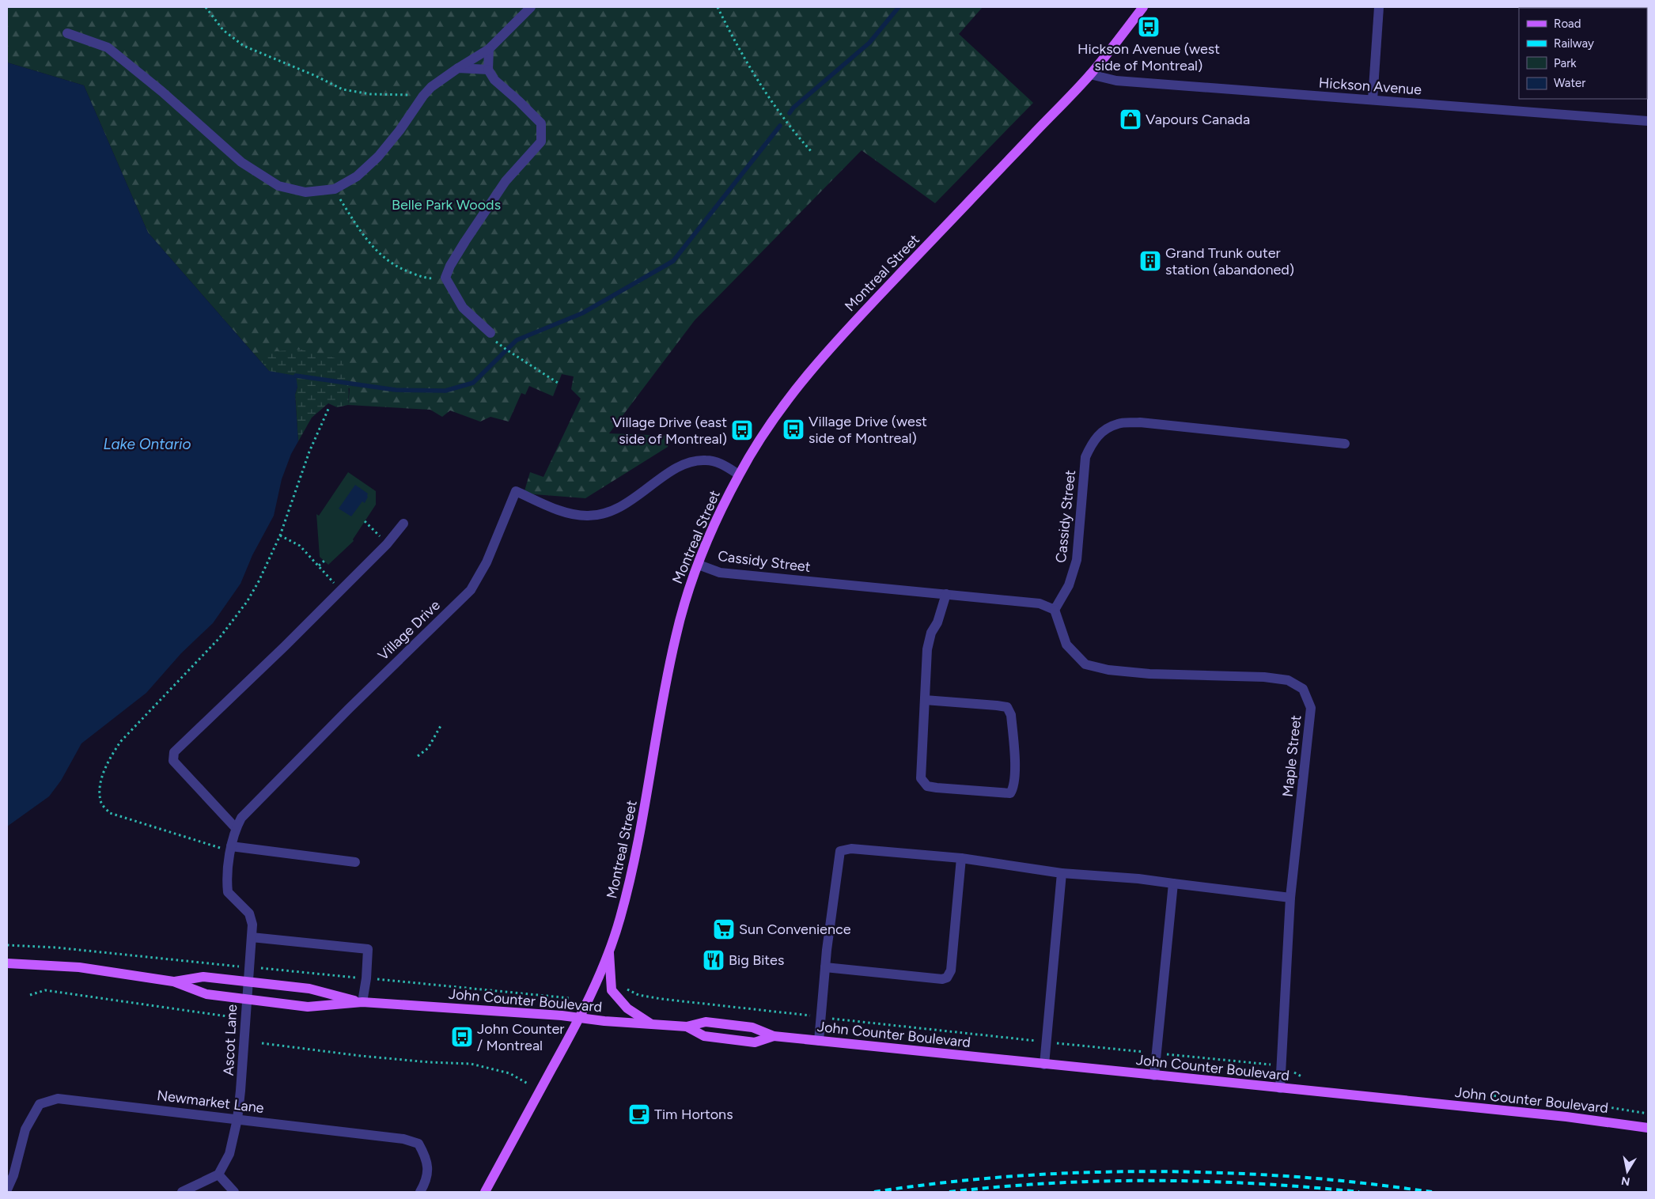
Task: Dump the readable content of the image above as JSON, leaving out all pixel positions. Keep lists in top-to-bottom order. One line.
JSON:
{"streets":{"main road":["Montreal Street","John Counter Boulevard"],"street":["Hickson Avenue","Cassidy Street","Village Drive","Maple Street","Ascot Lane","Newmarket Lane"]},"crossings":[["Hickson Avenue","Montreal Street"],["Montreal Street","Cassidy Street"],["Montreal Street","Village Drive"],["Montreal Street","John Counter Boulevard"],["Cassidy Street","Maple Street"],["Village Drive","John Counter Boulevard"],["Village Drive","Ascot Lane"],["Maple Street","John Counter Boulevard"],["John Counter Boulevard","Ascot Lane"],["Ascot Lane","Newmarket Lane"]],"water":["Lake Ontario"],"parks":["Belle Park Woods"],"places":{"bus stop":["Hickson Avenue (west side of Montreal)","Village Drive (west side of Montreal)","Village Drive (east side of Montreal)","John Counter / Montreal"],"shop":["Vapours Canada"],"building":["Grand Trunk outer station (abandoned)"],"supermarket":["Sun Convenience"],"restaurant":["Big Bites"],"cafe":["Tim Hortons"]},"legend":["Road","Railway","Park","Water"],"north":"bottom"}
